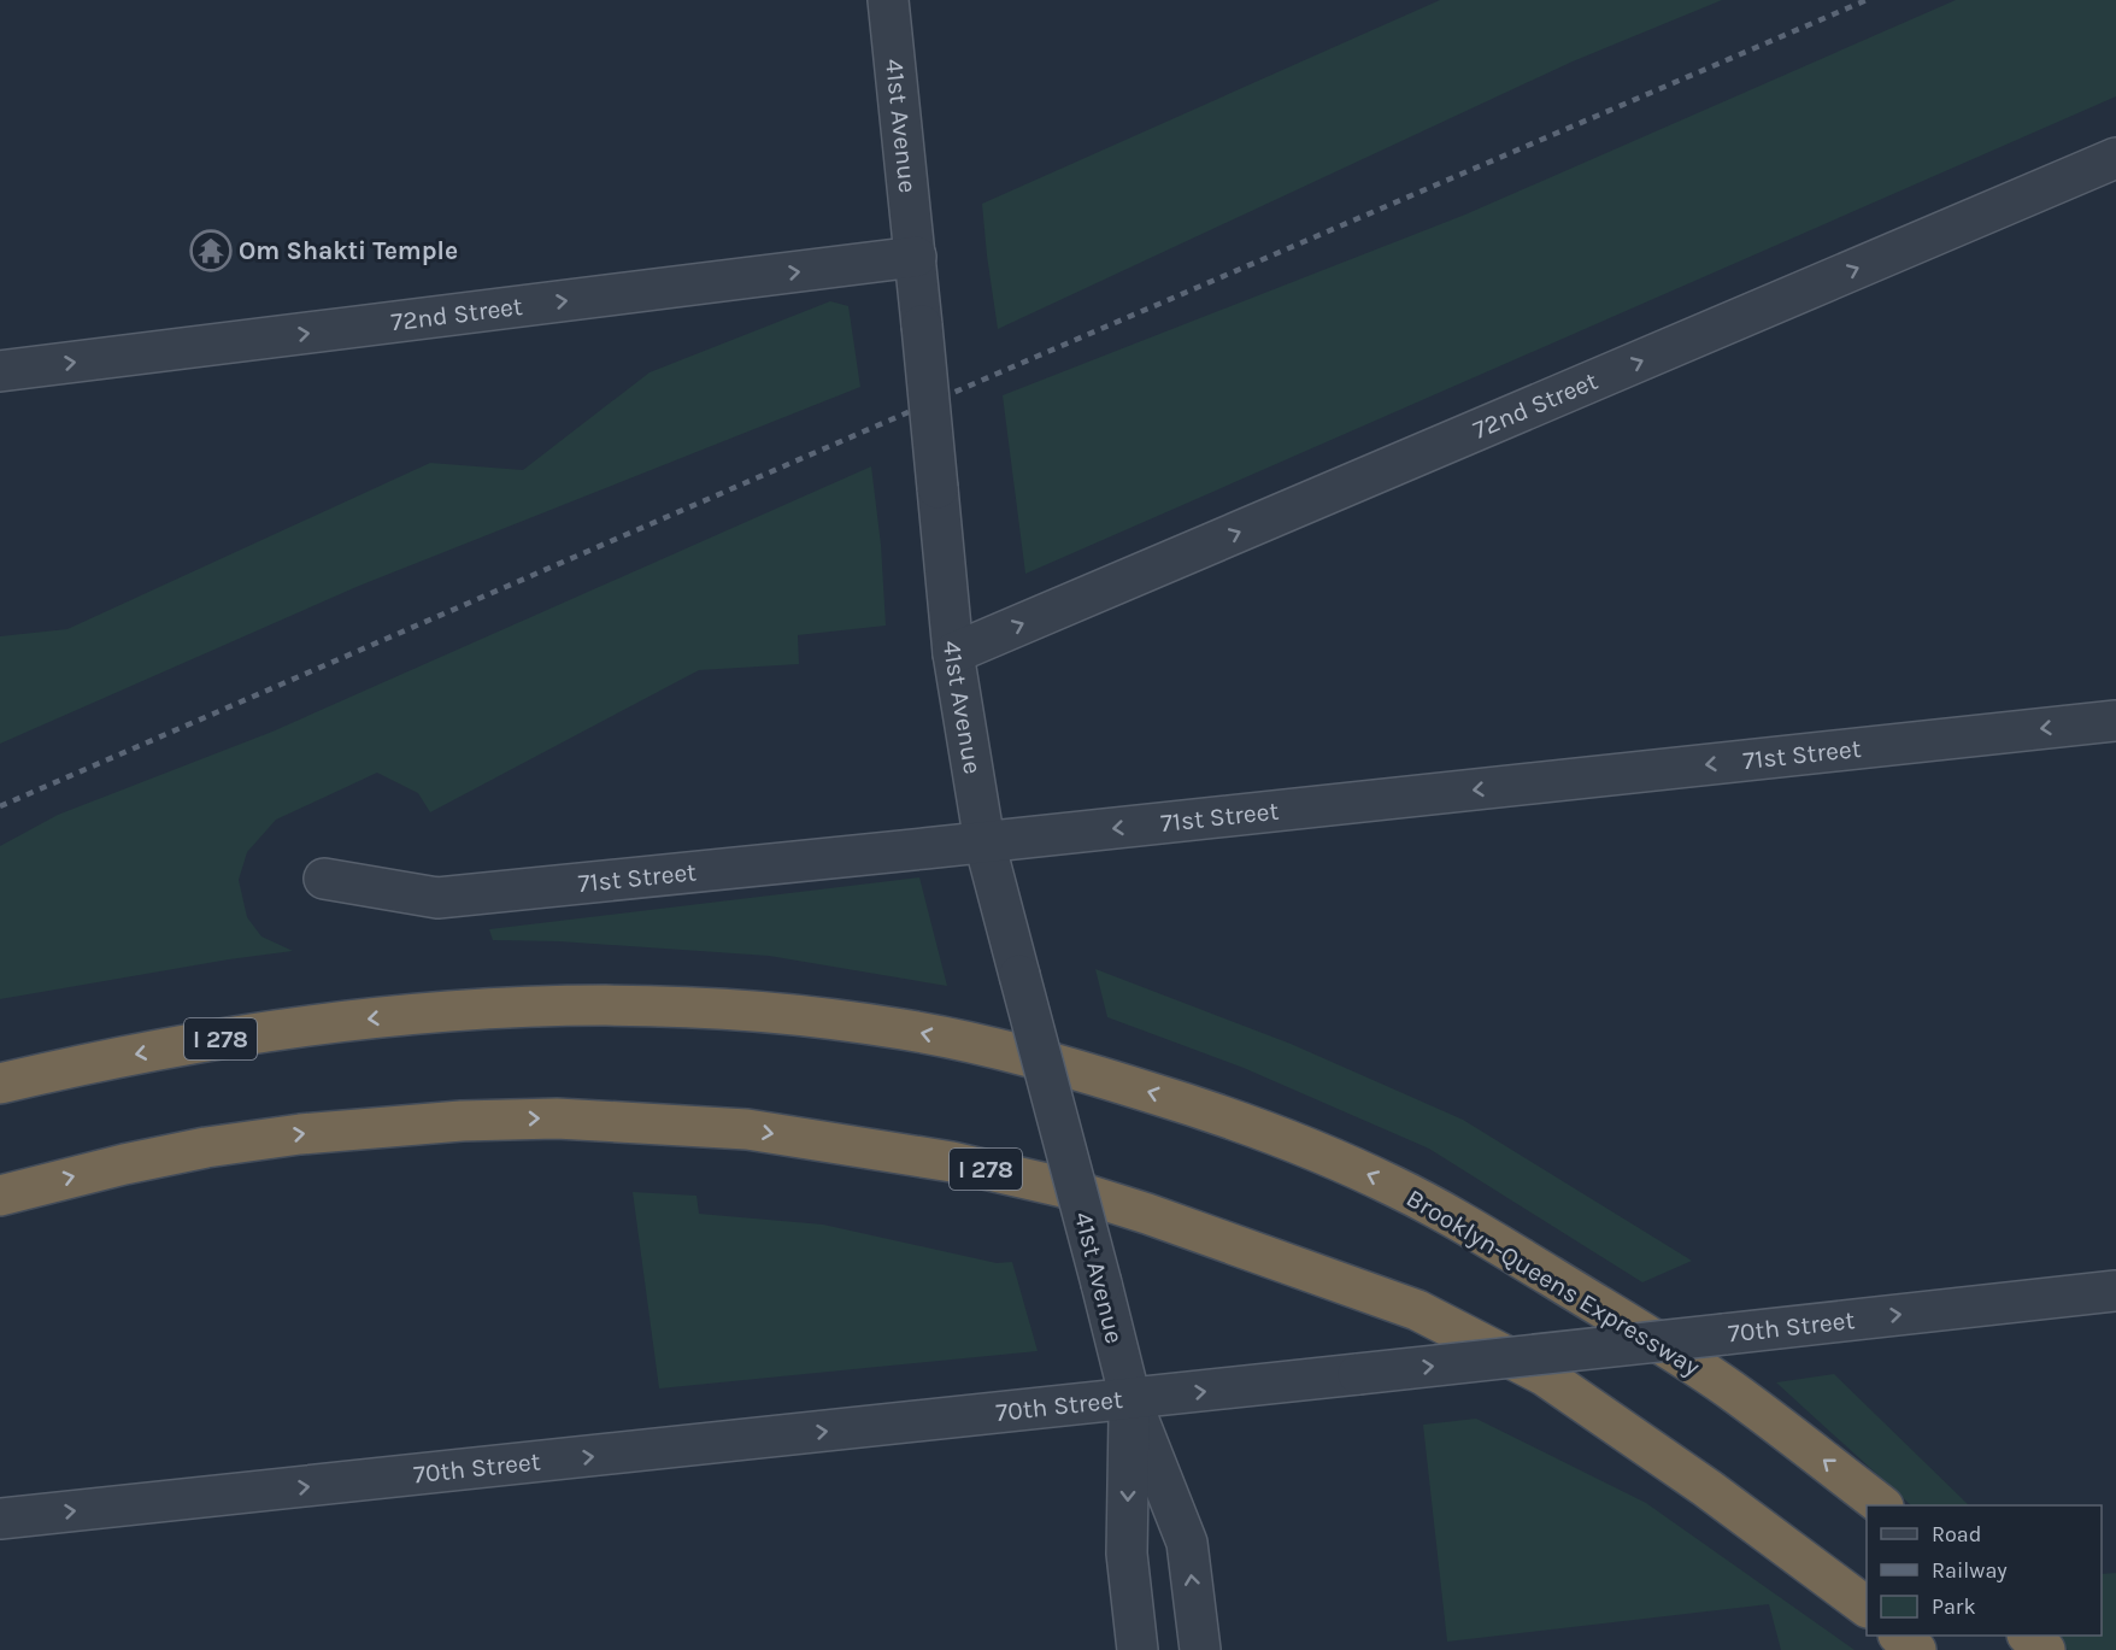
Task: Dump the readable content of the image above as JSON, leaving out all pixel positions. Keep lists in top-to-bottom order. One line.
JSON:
{"streets":{"highway":["I 278","Brooklyn-Queens Expressway"],"street":["41st Avenue","72nd Street","71st Street","70th Street"]},"crossings":[["41st Avenue","72nd Street"],["41st Avenue","71st Street"],["41st Avenue","70th Street"]],"one_way":["72nd Street","71st Street","70th Street"],"places":{"temple":["Om Shakti Temple"]},"legend":["Road","Railway","Park"]}
